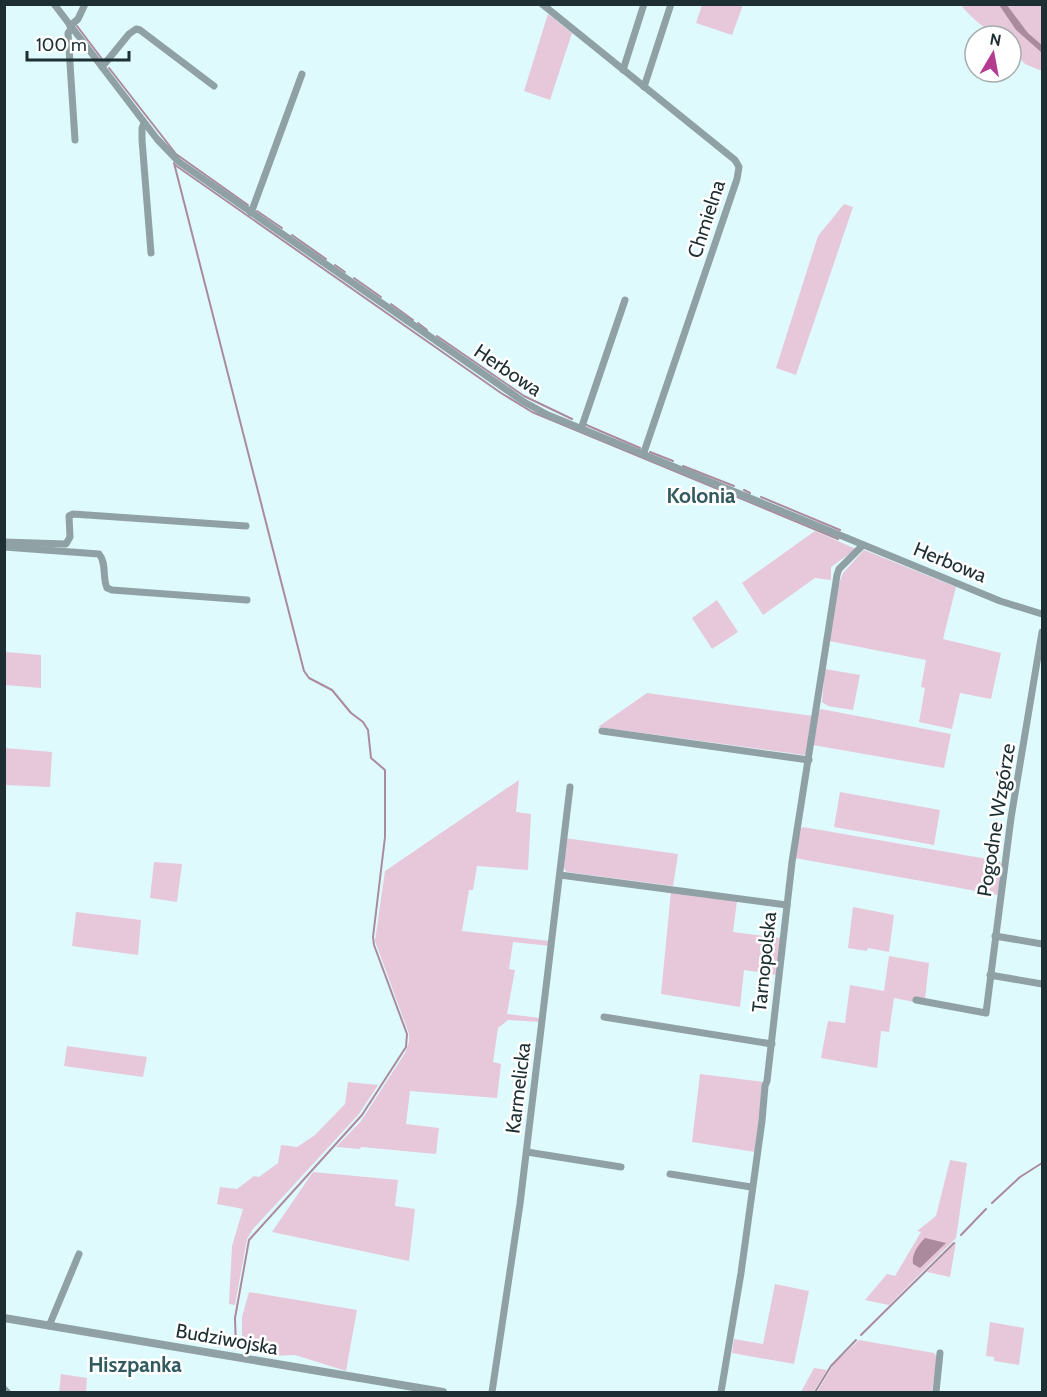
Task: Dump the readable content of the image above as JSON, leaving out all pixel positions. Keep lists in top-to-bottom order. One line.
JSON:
{"streets":{"street":["Chmielna","Herbowa","Pogodne Wzgórze","Tarnopolska","Karmelicka","Budziwojska"]},"crossings":[["Chmielna","Herbowa"],["Herbowa","Tarnopolska"]],"districts":["Kolonia","Hiszpanka"],"scale_bar":"100 m","north":"top"}
